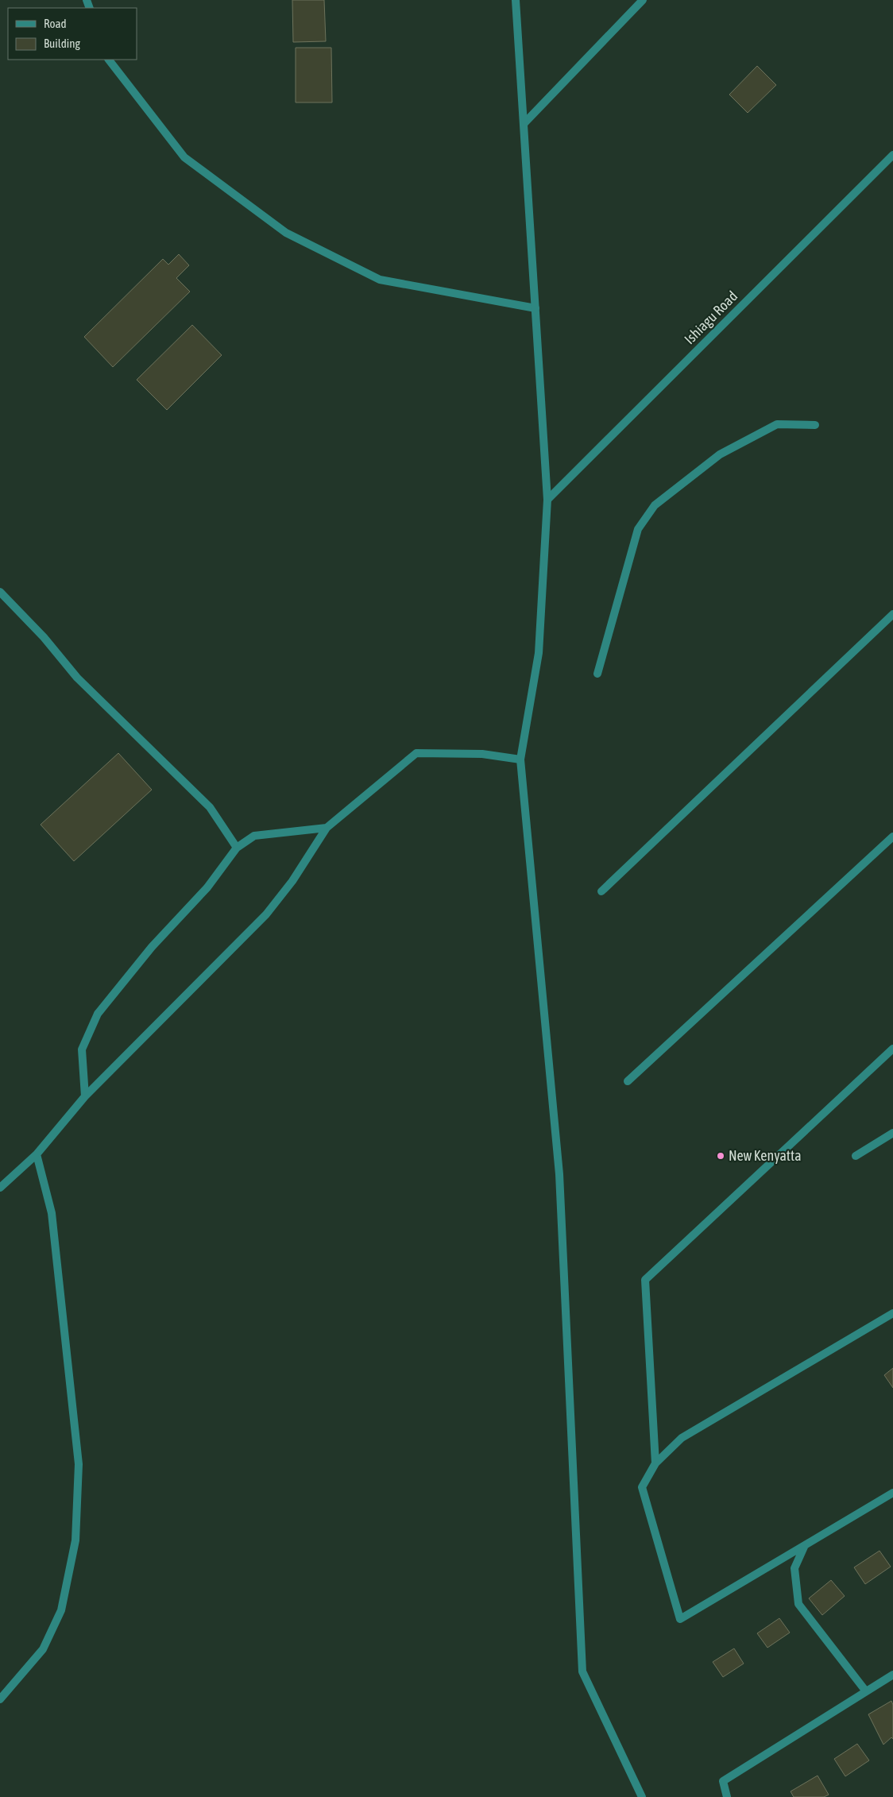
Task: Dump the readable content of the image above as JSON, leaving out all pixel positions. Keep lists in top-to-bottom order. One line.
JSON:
{"streets":{"street":["Ishiagu Road"]},"places":["New Kenyatta"],"legend":["Road","Building"]}
